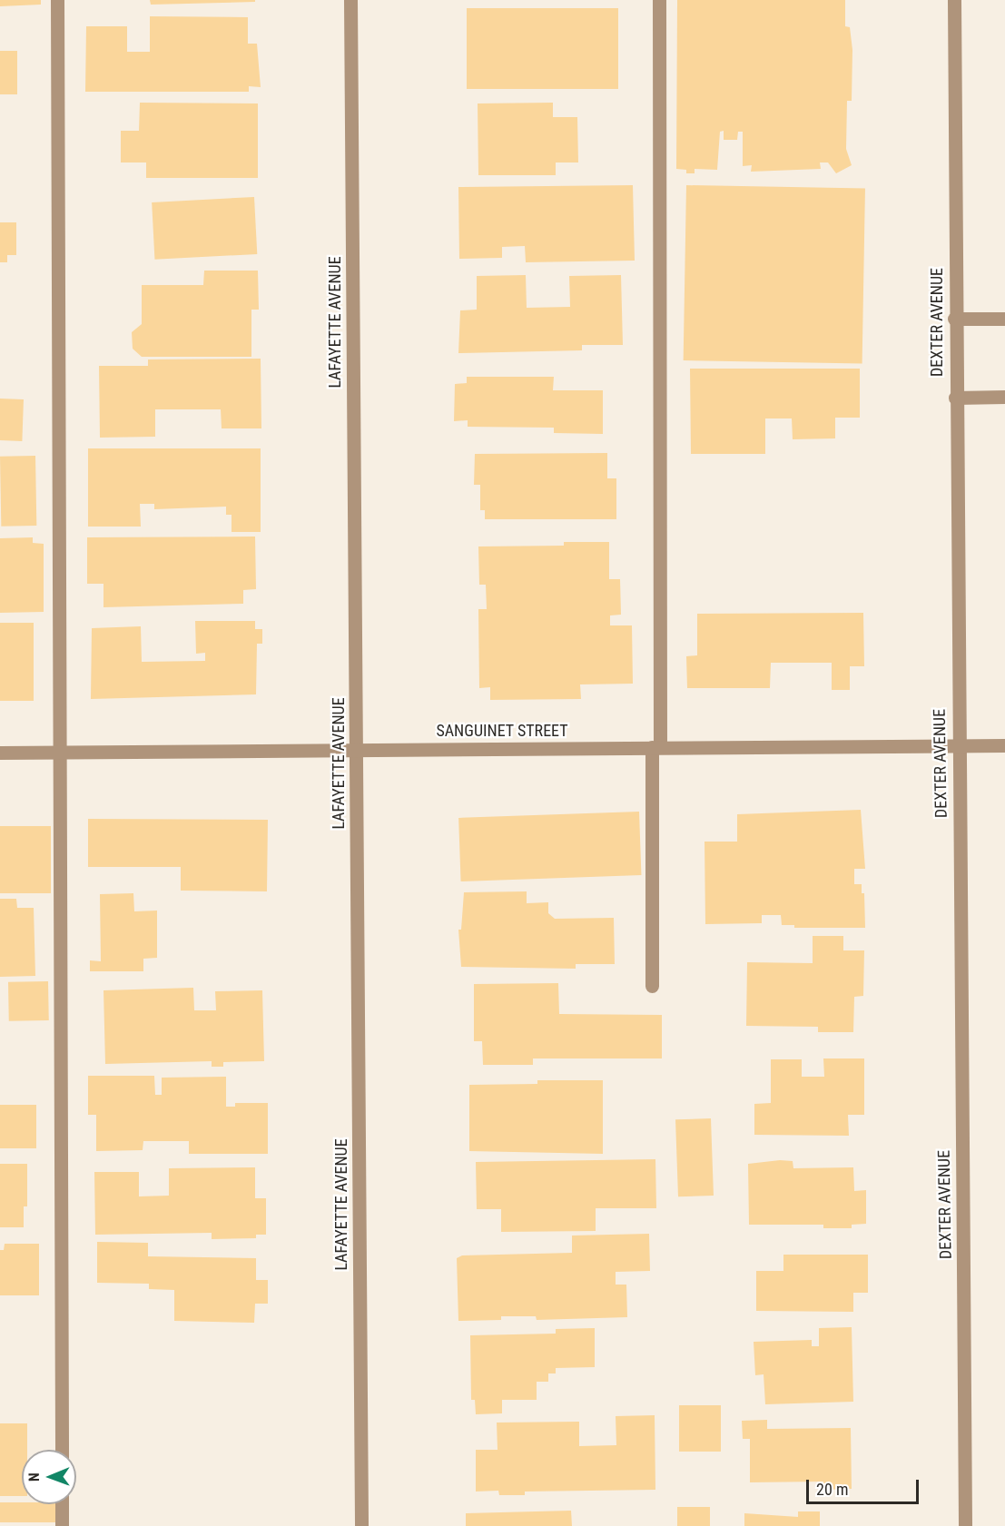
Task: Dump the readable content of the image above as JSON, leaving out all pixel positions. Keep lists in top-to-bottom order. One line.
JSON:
{"streets":{"street":["LAFAYETTE AVENUE","DEXTER AVENUE","SANGUINET STREET"]},"crossings":[["LAFAYETTE AVENUE","SANGUINET STREET"],["DEXTER AVENUE","SANGUINET STREET"]],"scale_bar":"20 m","north":"left"}
